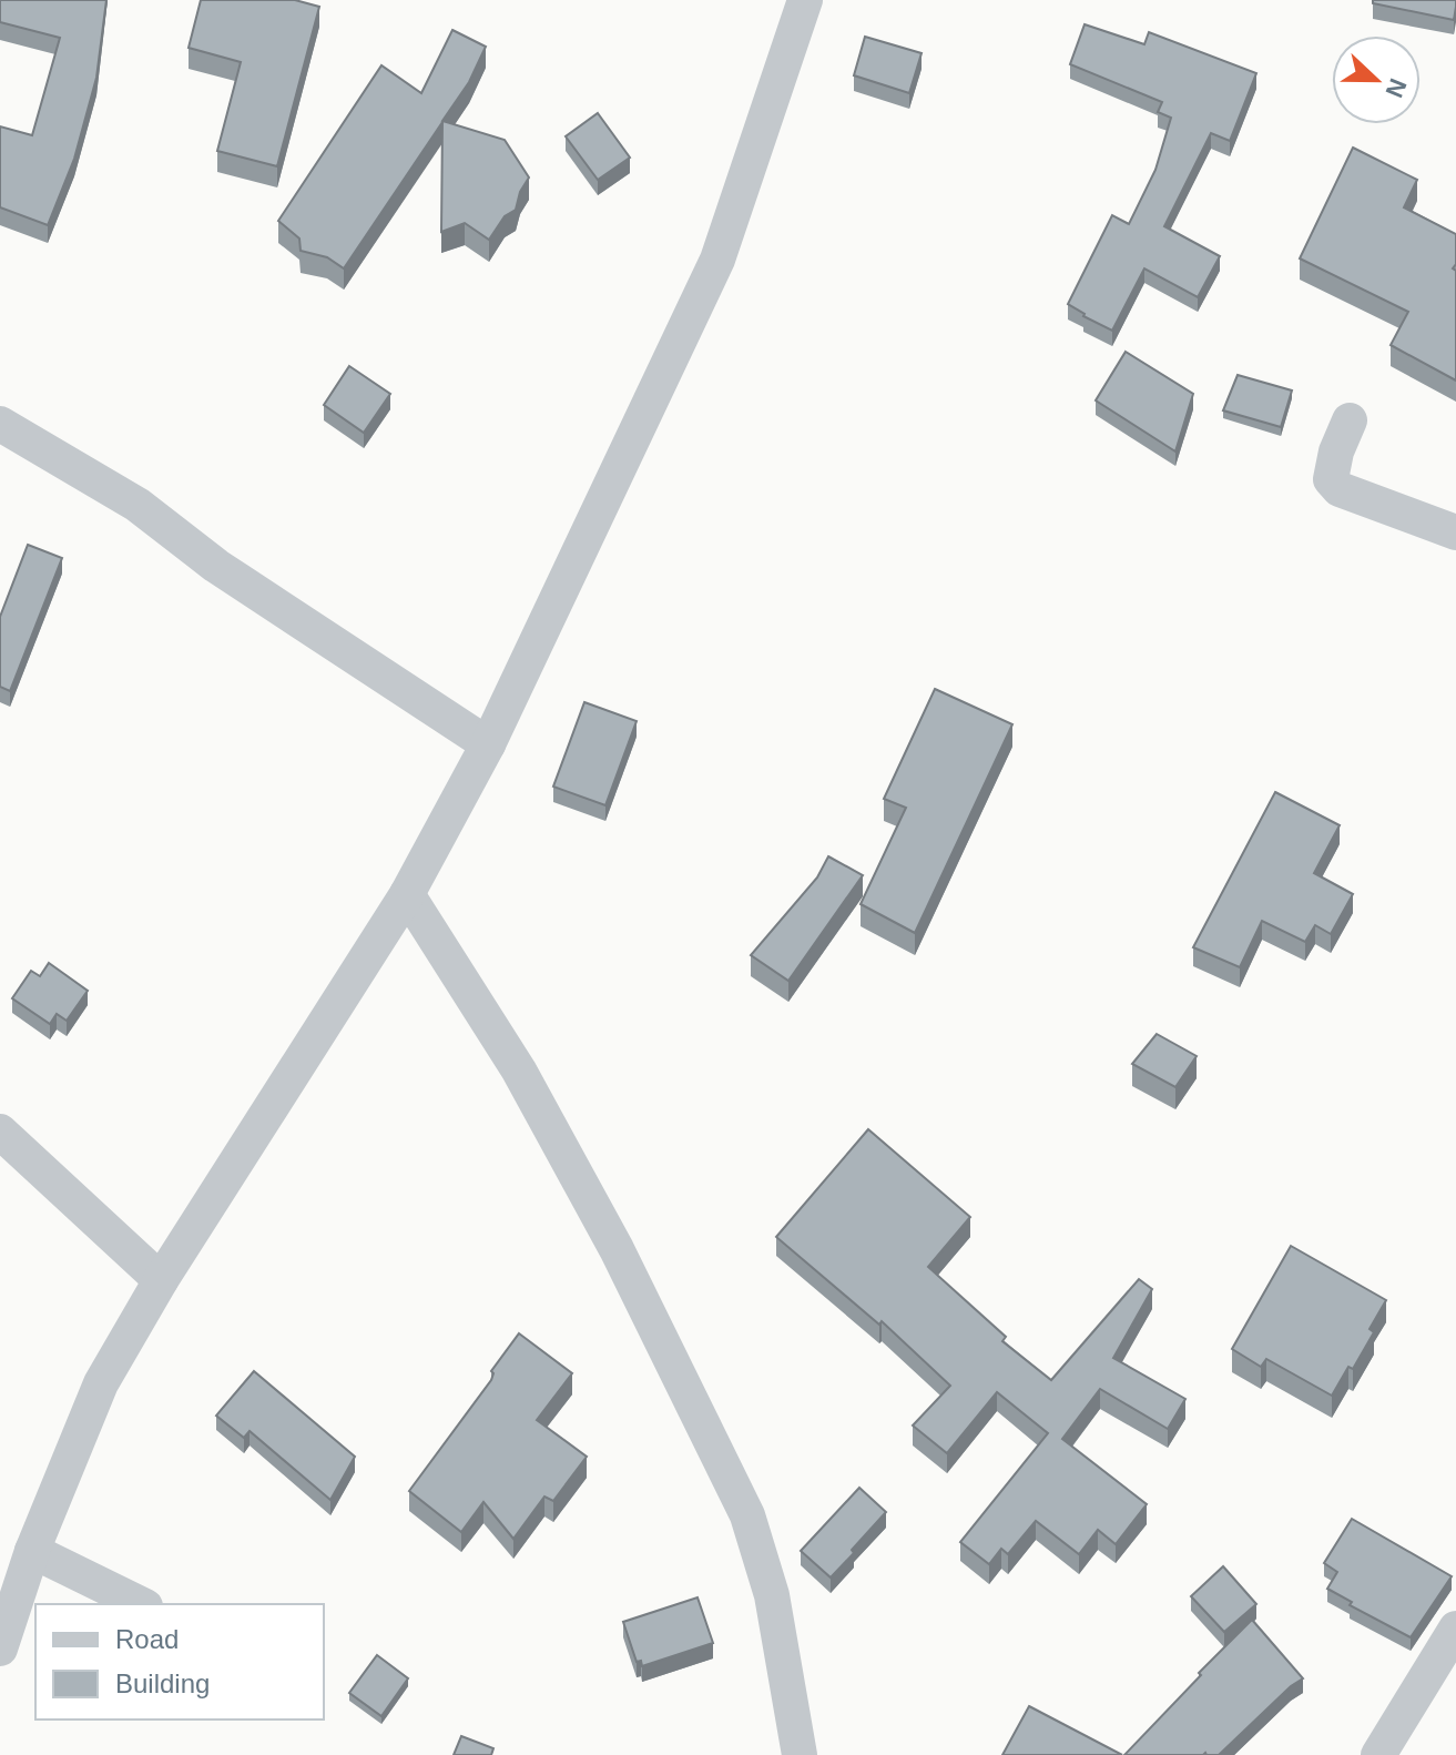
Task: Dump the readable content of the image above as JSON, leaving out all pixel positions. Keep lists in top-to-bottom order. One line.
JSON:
{"legend":["Road","Building"],"north":"right"}
